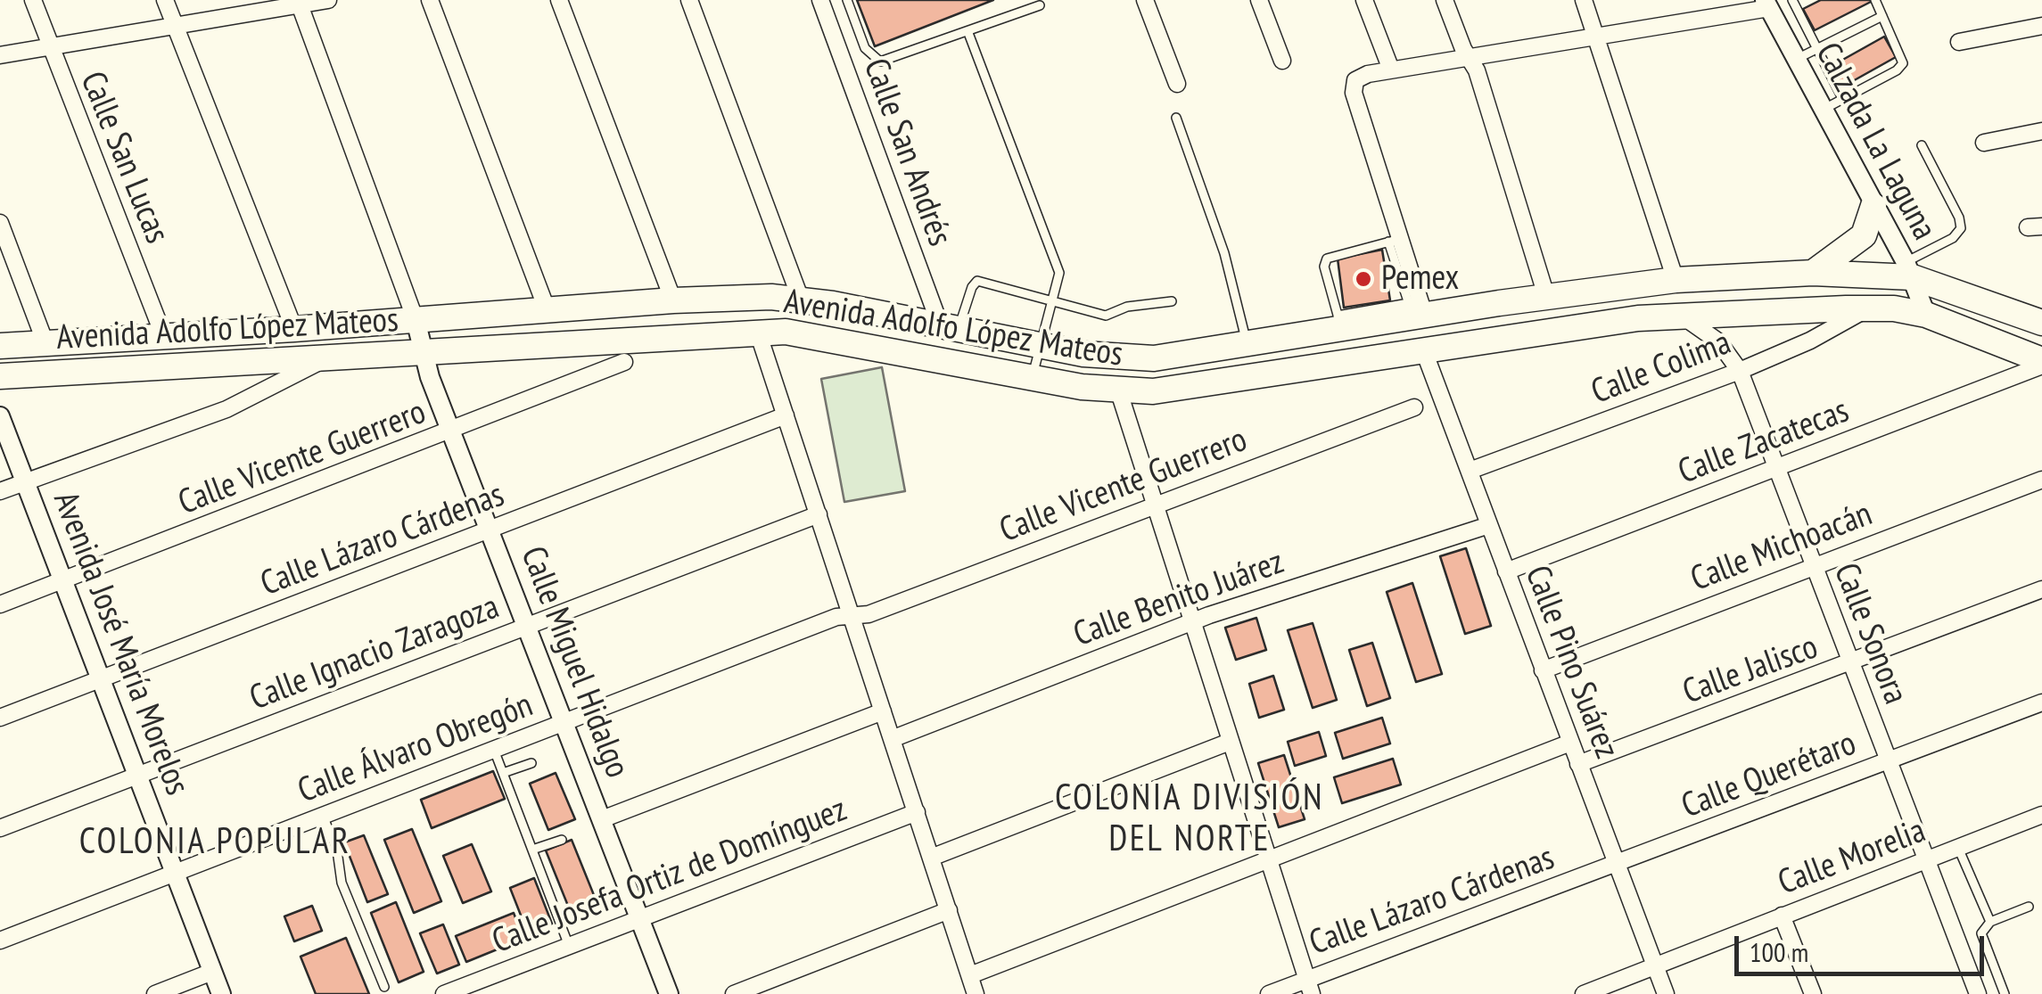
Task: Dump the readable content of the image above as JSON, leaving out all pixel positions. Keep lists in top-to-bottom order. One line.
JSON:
{"streets":{"main road":["Avenida Adolfo López Mateos"],"street":["Calzada La Laguna","Calle San Andrés","Calle San Lucas","Calle Colima","Calle Zacatecas","Calle Vicente Guerrero","Calle Lázaro Cárdenas","Calle Michoacán","Calle Benito Juárez","Calle Sonora","Avenida José María Morelos","Calle Ignacio Zaragoza","Calle Miguel Hidalgo","Calle Pino Suárez","Calle Jalisco","Calle Álvaro Obregón","Calle Querétaro","Calle Morelia","Calle Josefa Ortiz de Domínguez"]},"crossings":[["Calzada La Laguna","Avenida Adolfo López Mateos"],["Calle San Andrés","Avenida Adolfo López Mateos"],["Calle San Lucas","Avenida Adolfo López Mateos"],["Avenida Adolfo López Mateos","Calle Colima"],["Avenida Adolfo López Mateos","Calle Zacatecas"],["Avenida Adolfo López Mateos","Calle Sonora"],["Avenida Adolfo López Mateos","Calle Miguel Hidalgo"],["Avenida Adolfo López Mateos","Calle Pino Suárez"],["Calle Colima","Calle Sonora"],["Calle Colima","Calle Pino Suárez"],["Calle Zacatecas","Calle Sonora"],["Calle Zacatecas","Calle Pino Suárez"],["Calle Vicente Guerrero","Avenida José María Morelos"],["Calle Vicente Guerrero","Calle Miguel Hidalgo"],["Calle Vicente Guerrero","Calle Álvaro Obregón"],["Calle Lázaro Cárdenas","Avenida José María Morelos"],["Calle Lázaro Cárdenas","Calle Miguel Hidalgo"],["Calle Lázaro Cárdenas","Calle Pino Suárez"],["Calle Lázaro Cárdenas","Calle Querétaro"],["Calle Michoacán","Calle Sonora"],["Calle Michoacán","Calle Pino Suárez"],["Calle Benito Juárez","Calle Pino Suárez"],["Calle Sonora","Calle Jalisco"],["Calle Sonora","Calle Querétaro"],["Calle Sonora","Calle Morelia"],["Avenida José María Morelos","Calle Ignacio Zaragoza"],["Avenida José María Morelos","Calle Álvaro Obregón"],["Calle Ignacio Zaragoza","Calle Miguel Hidalgo"],["Calle Miguel Hidalgo","Calle Álvaro Obregón"],["Calle Miguel Hidalgo","Calle Josefa Ortiz de Domínguez"],["Calle Pino Suárez","Calle Jalisco"],["Calle Pino Suárez","Calle Querétaro"],["Calle Pino Suárez","Calle Morelia"]],"districts":["COLONIA DIVISIÓN DEL NORTE","COLONIA POPULAR"],"places":["Pemex"],"scale_bar":"100 m"}
